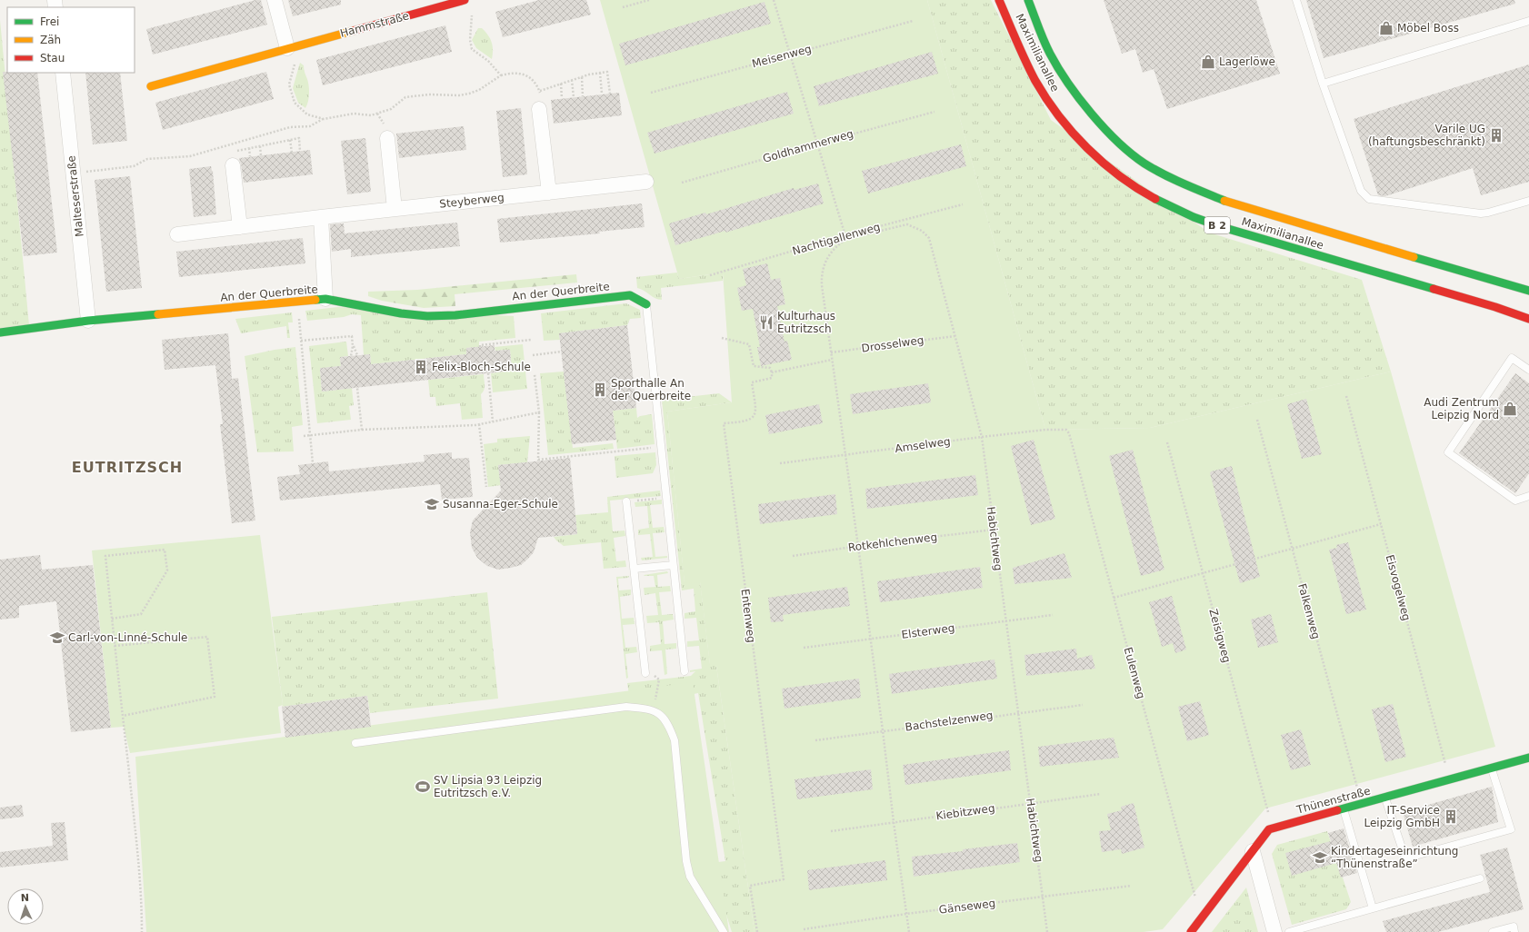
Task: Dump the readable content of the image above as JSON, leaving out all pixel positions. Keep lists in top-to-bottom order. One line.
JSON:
{"streets":{"main road":["Hammstraße","Maximilianallee","B 2","An der Querbreite","Thünenstraße"],"street":["Malteserstraße","Steyberweg"],"path":["Meisenweg","Goldhammerweg","Nachtigallenweg","Drosselweg","Amselweg","Habichtweg","Rotkehlchenweg","Eisvogelweg","Falkenweg","Entenweg","Elsterweg","Zeisigweg","Eulenweg","Bachstelzenweg","Kiebitzweg","Gänseweg"]},"crossings":[["Malteserstraße","An der Querbreite"],["Drosselweg","Habichtweg"],["Amselweg","Habichtweg"],["Amselweg","Eulenweg"],["Habichtweg","Rotkehlchenweg"],["Habichtweg","Elsterweg"],["Habichtweg","Bachstelzenweg"],["Habichtweg","Kiebitzweg"],["Habichtweg","Gänseweg"],["Eisvogelweg","Thünenstraße"],["Falkenweg","Thünenstraße"],["Zeisigweg","Thünenstraße"],["Eulenweg","Thünenstraße"]],"districts":["EUTRITZSCH"],"places":{"shop":["Möbel Boss","Lagerlöwe","Audi Zentrum Leipzig Nord"],"building":["Varile UG (haftungsbeschränkt)","Felix-Bloch-Schule","Sporthalle An der Querbreite","IT-Service Leipzig GmbH"],"restaurant":["Kulturhaus Eutritzsch"],"school or university":["Susanna-Eger-Schule","Carl-von-Linné-Schule","Kindertageseinrichtung “Thünenstraße”"],"sports":["SV Lipsia 93 Leipzig Eutritzsch e.V."]},"legend":["Frei","Zäh","Stau"],"north":"top"}
